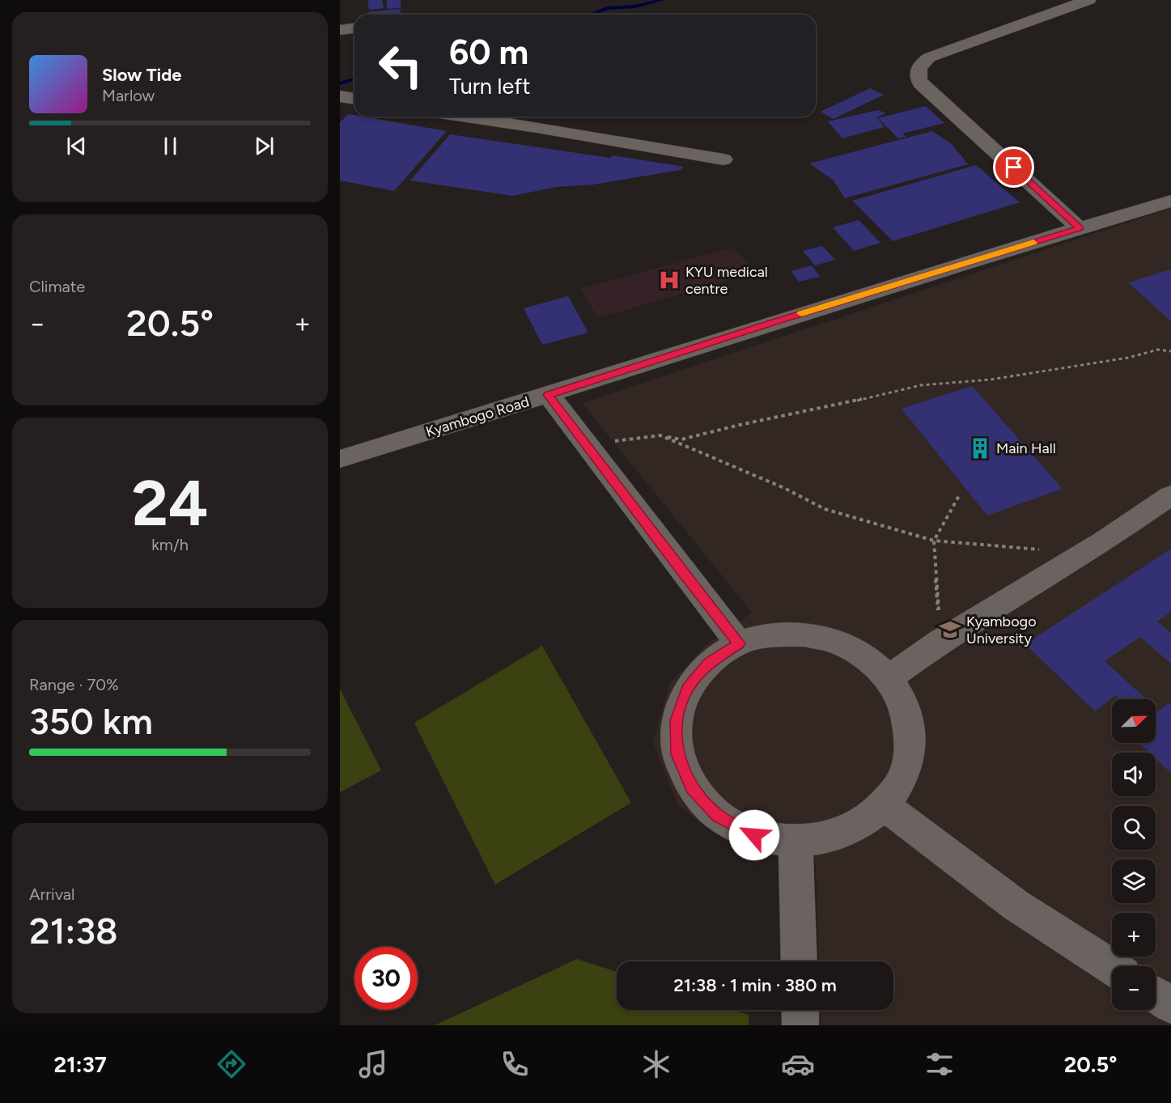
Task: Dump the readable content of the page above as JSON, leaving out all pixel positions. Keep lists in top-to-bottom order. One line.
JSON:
{"streets":{"street":["Kyambogo Road"]},"places":{"hospital":["KYU medical centre"],"building":["Main Hall"],"school or university":["Kyambogo University"]},"north":"top right","page":{"turn":["60 m","Turn left"],"song":["Slow Tide","Marlow"],"tile":["Climate",["24","km/h"],["Range · 70%","350 km"],["Arrival","21:38"]],"heat":["−","20.5°","+"],"map_buttons":["+","−"],"limit":"30","trip":"21:38 · 1 min · 380 m","tabs":["21:37","20.5°"]}}
